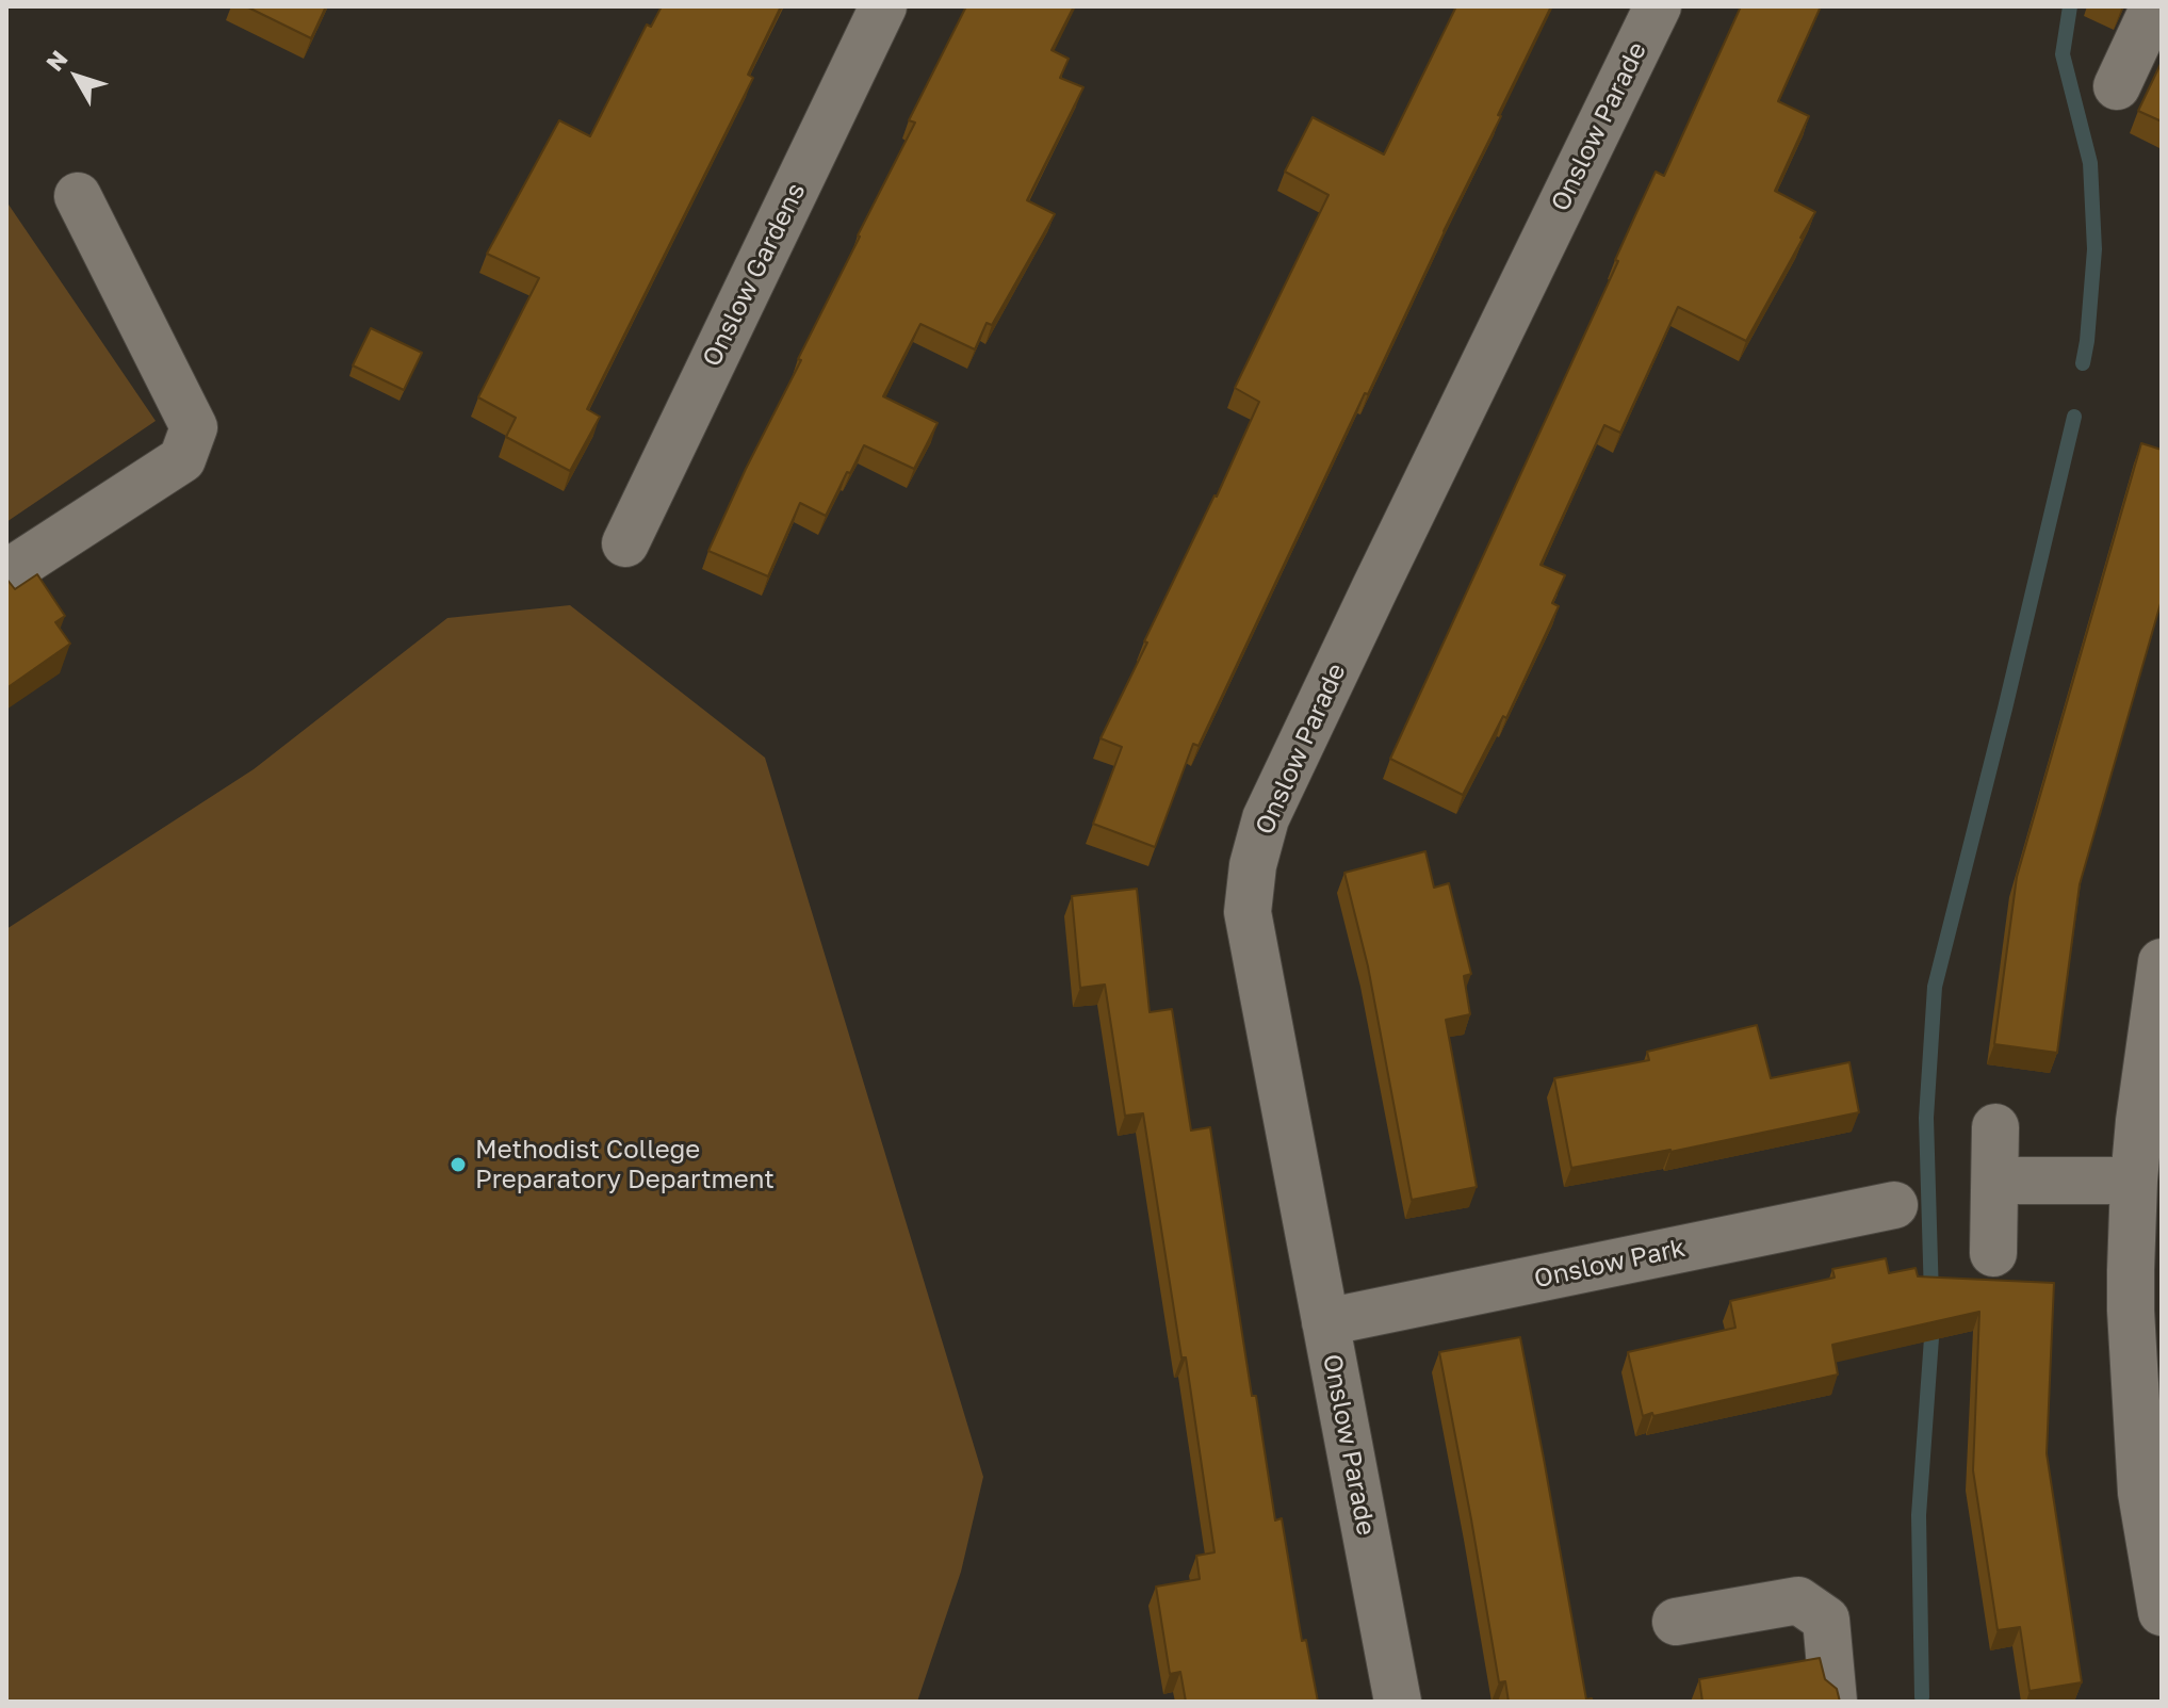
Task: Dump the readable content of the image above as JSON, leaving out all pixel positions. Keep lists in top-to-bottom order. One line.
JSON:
{"streets":{"street":["Onslow Parade","Onslow Gardens","Onslow Park"]},"crossings":[["Onslow Parade","Onslow Park"]],"places":["Methodist College Preparatory Department"],"north":"top left"}
